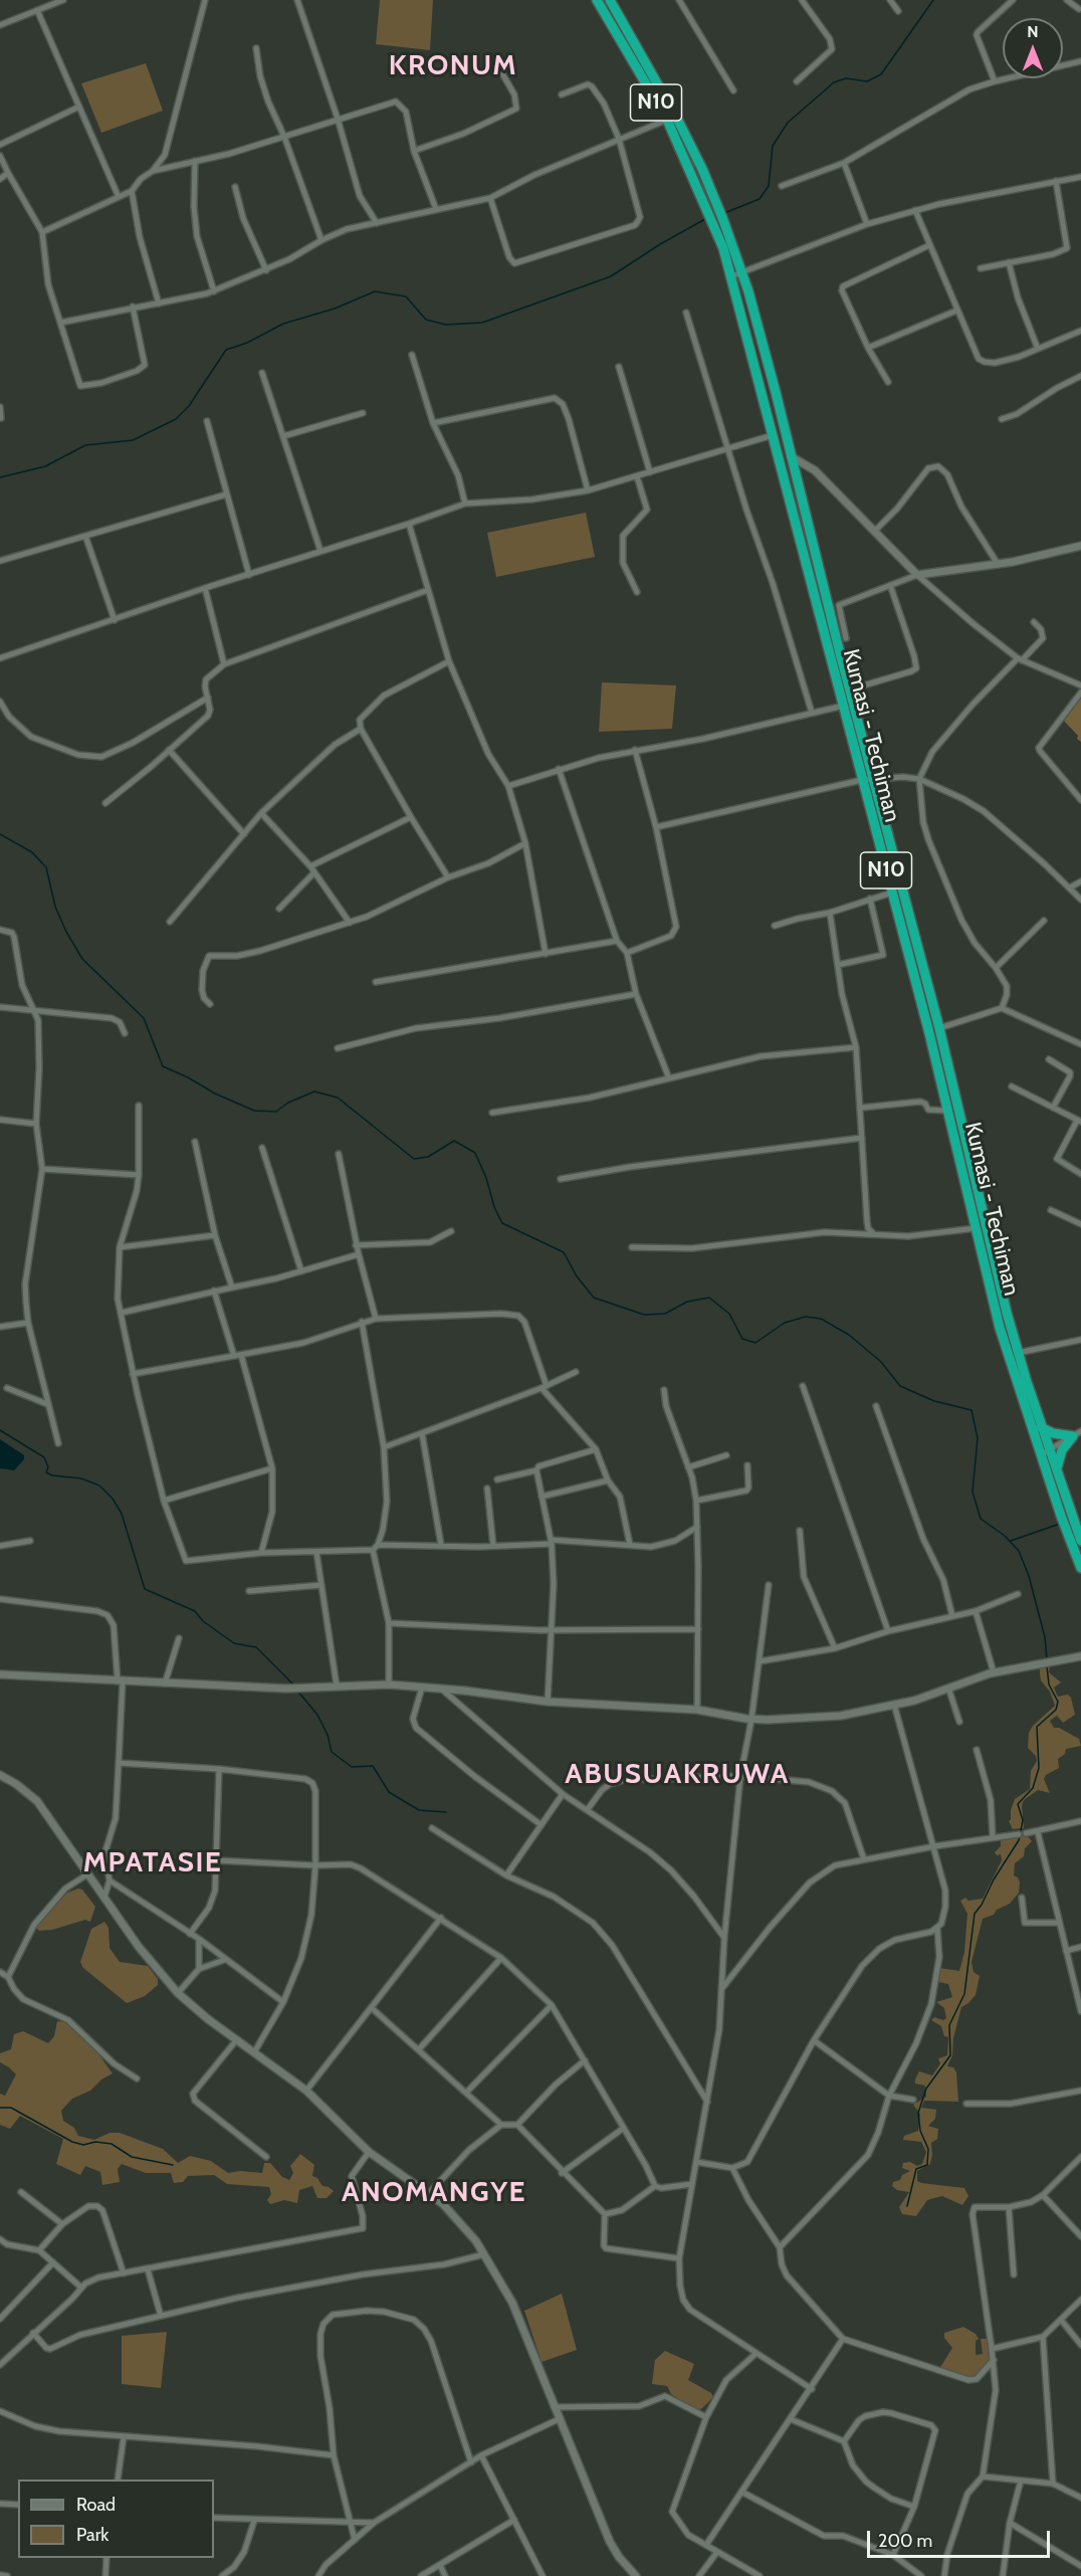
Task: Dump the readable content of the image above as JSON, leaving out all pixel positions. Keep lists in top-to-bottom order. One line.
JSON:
{"streets":{"highway":["N10","Kumasi - Techiman"]},"crossings":[["N10","Kumasi - Techiman"]],"districts":["KRONUM","ABUSUAKRUWA","MPATASIE","ANOMANGYE"],"legend":["Road","Park"],"scale_bar":"200 m","north":"top"}
